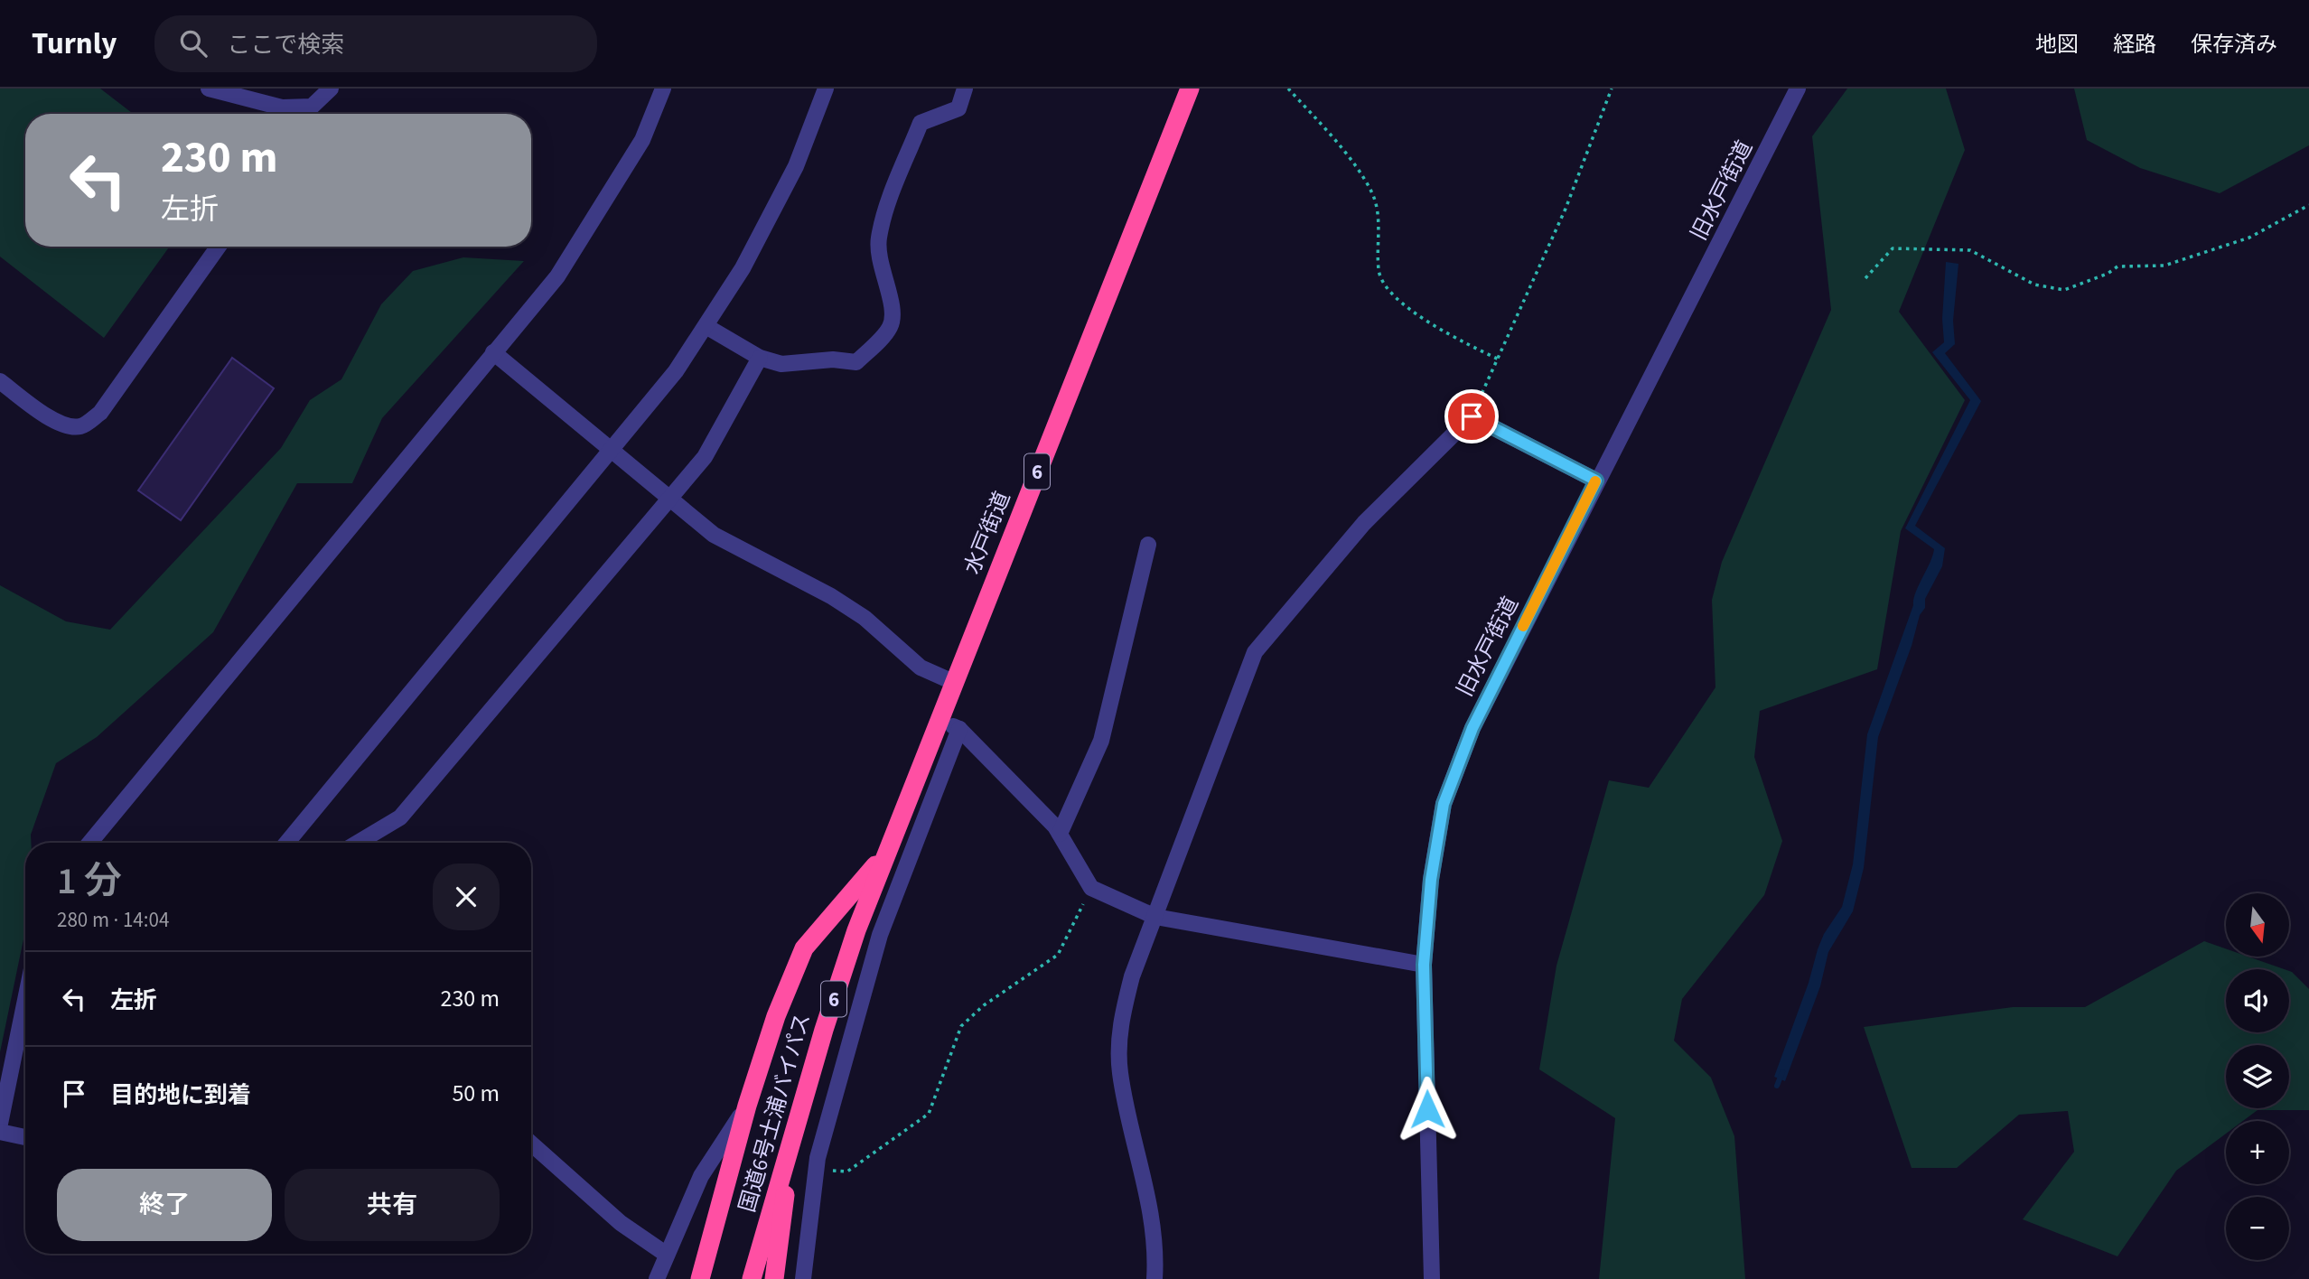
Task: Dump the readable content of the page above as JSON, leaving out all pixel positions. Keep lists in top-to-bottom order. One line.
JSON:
{"streets":{"highway":["6","水戸街道","国道6号土浦バイパス"],"street":["旧水戸街道"]},"crossings":[["水戸街道","国道6号土浦バイパス"]],"north":"bottom","page":{"header":"Turnly","search":"ここで検索","nav":["地図","経路","保存済み"],"turn":["230 m","左折"],"heading":["1 分","280 m · 14:04"],"map_buttons":["+","−"],"list":[{"name":"左折","value":"230 m"},{"name":"目的地に到着","value":"50 m"}],"buttons":["終了","共有"]}}
